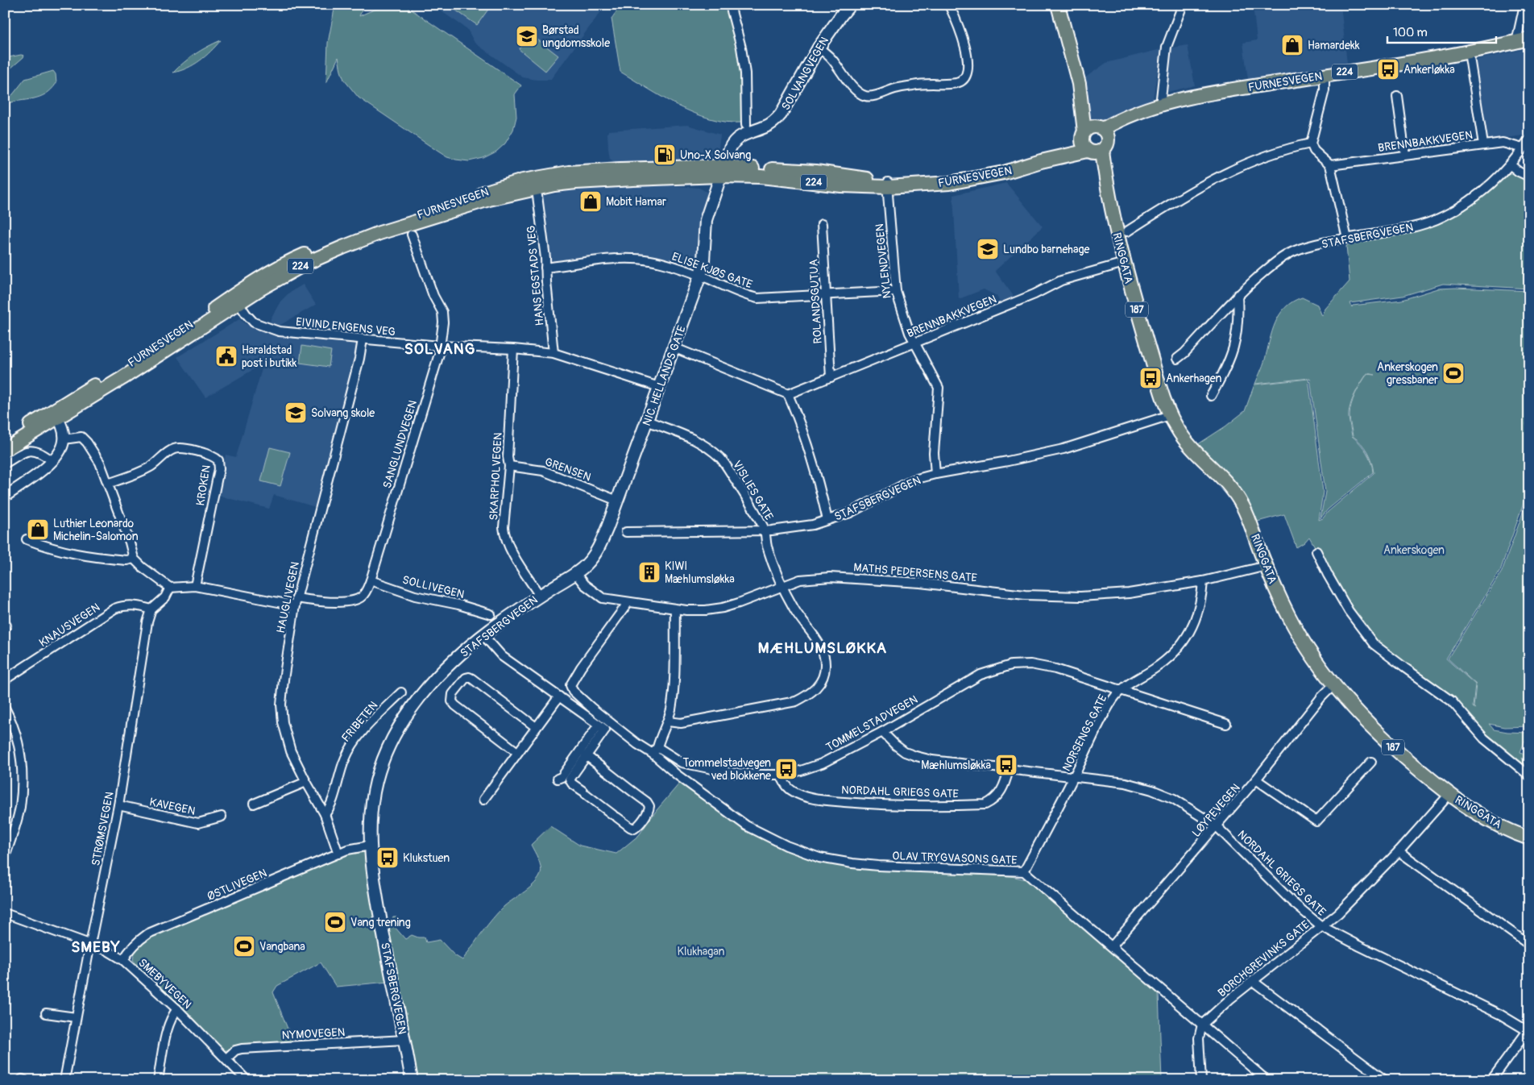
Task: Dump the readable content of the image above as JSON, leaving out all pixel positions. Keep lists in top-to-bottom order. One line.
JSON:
{"streets":{"main road":["224","SOLVANGVEGEN","FURNESVEGEN","STAFSBERGVEGEN","RINGGATA","187","NIC. HELLANDS GATE"],"street":["BRENNBAKKVEGEN","NYLENDVEGEN","ELISE KJØS GATE","HANS EGSTADS VEG","ROLANDSGUTUA","EIVIND ENGENS VEG","SANGLUNDVEGEN","GRENSEN","SKARPHOLVEGEN","KROKEN","VISLIES GATE","MATHS PEDERSENS GATE","SOLLIVEGEN","HAUGLIVEGEN","KNAUSVEGEN","FRIBETEN","TOMMELSTADVEGEN","NORSENGS GATE","NORDAHL GRIEGS GATE","KAVEGEN","LØYPEVEGEN","STRØMSVEGEN","OLAV TRYGVASONS GATE","ØSTLIVEGEN","BORCHGREVINKS GATE","SMEBYVEGEN","NYMOVEGEN"]},"crossings":[["224","FURNESVEGEN"],["SOLVANGVEGEN","FURNESVEGEN"],["SOLVANGVEGEN","NIC. HELLANDS GATE"],["FURNESVEGEN","RINGGATA"],["FURNESVEGEN","NYLENDVEGEN"],["FURNESVEGEN","EIVIND ENGENS VEG"],["FURNESVEGEN","NIC. HELLANDS GATE"],["BRENNBAKKVEGEN","STAFSBERGVEGEN"],["BRENNBAKKVEGEN","RINGGATA"],["BRENNBAKKVEGEN","NYLENDVEGEN"],["BRENNBAKKVEGEN","ROLANDSGUTUA"],["STAFSBERGVEGEN","RINGGATA"],["STAFSBERGVEGEN","NYLENDVEGEN"],["STAFSBERGVEGEN","NIC. HELLANDS GATE"],["STAFSBERGVEGEN","SKARPHOLVEGEN"],["STAFSBERGVEGEN","VISLIES GATE"],["STAFSBERGVEGEN","MATHS PEDERSENS GATE"],["STAFSBERGVEGEN","ØSTLIVEGEN"],["STAFSBERGVEGEN","NYMOVEGEN"],["RINGGATA","MATHS PEDERSENS GATE"],["RINGGATA","LØYPEVEGEN"],["NYLENDVEGEN","ELISE KJØS GATE"],["ELISE KJØS GATE","HANS EGSTADS VEG"],["ELISE KJØS GATE","ROLANDSGUTUA"],["ELISE KJØS GATE","NIC. HELLANDS GATE"],["HANS EGSTADS VEG","EIVIND ENGENS VEG"],["EIVIND ENGENS VEG","NIC. HELLANDS GATE"],["EIVIND ENGENS VEG","SANGLUNDVEGEN"],["EIVIND ENGENS VEG","SKARPHOLVEGEN"],["EIVIND ENGENS VEG","HAUGLIVEGEN"],["NIC. HELLANDS GATE","GRENSEN"],["NIC. HELLANDS GATE","VISLIES GATE"],["NIC. HELLANDS GATE","MATHS PEDERSENS GATE"],["SANGLUNDVEGEN","SOLLIVEGEN"],["SANGLUNDVEGEN","HAUGLIVEGEN"],["GRENSEN","SKARPHOLVEGEN"],["VISLIES GATE","MATHS PEDERSENS GATE"],["MATHS PEDERSENS GATE","NORSENGS GATE"],["HAUGLIVEGEN","FRIBETEN"],["HAUGLIVEGEN","ØSTLIVEGEN"],["KNAUSVEGEN","STRØMSVEGEN"],["TOMMELSTADVEGEN","NORSENGS GATE"],["TOMMELSTADVEGEN","NORDAHL GRIEGS GATE"],["TOMMELSTADVEGEN","OLAV TRYGVASONS GATE"],["NORSENGS GATE","NORDAHL GRIEGS GATE"],["NORSENGS GATE","OLAV TRYGVASONS GATE"],["NORDAHL GRIEGS GATE","LØYPEVEGEN"],["NORDAHL GRIEGS GATE","BORCHGREVINKS GATE"],["KAVEGEN","STRØMSVEGEN"],["LØYPEVEGEN","OLAV TRYGVASONS GATE"],["STRØMSVEGEN","SMEBYVEGEN"],["OLAV TRYGVASONS GATE","BORCHGREVINKS GATE"],["ØSTLIVEGEN","SMEBYVEGEN"],["SMEBYVEGEN","NYMOVEGEN"]],"districts":["SOLVANG","MÆHLUMSLØKKA","SMEBY"],"parks":["Ankerskogen","Klukhagan"],"places":{"school or university":["Børstad ungdomsskole","Lundbo barnehage","Solvang skole"],"shop":["Hamardekk","Mobit Hamar","Luthier Leonardo Michelin-Salomon"],"bus stop":["Ankerløkka","Ankerhagen","Mæhlumsløkka","Tommelstadvegen ved blokkene","Klukstuen"],"fuel station":["Uno-X Solvang"],"public building":["Haraldstad post i butikk"],"sports":["Ankerskogen gressbaner","Vang trening","Vangbana"],"building":["KIWI Mæhlumsløkka"]},"scale_bar":"100 m"}
